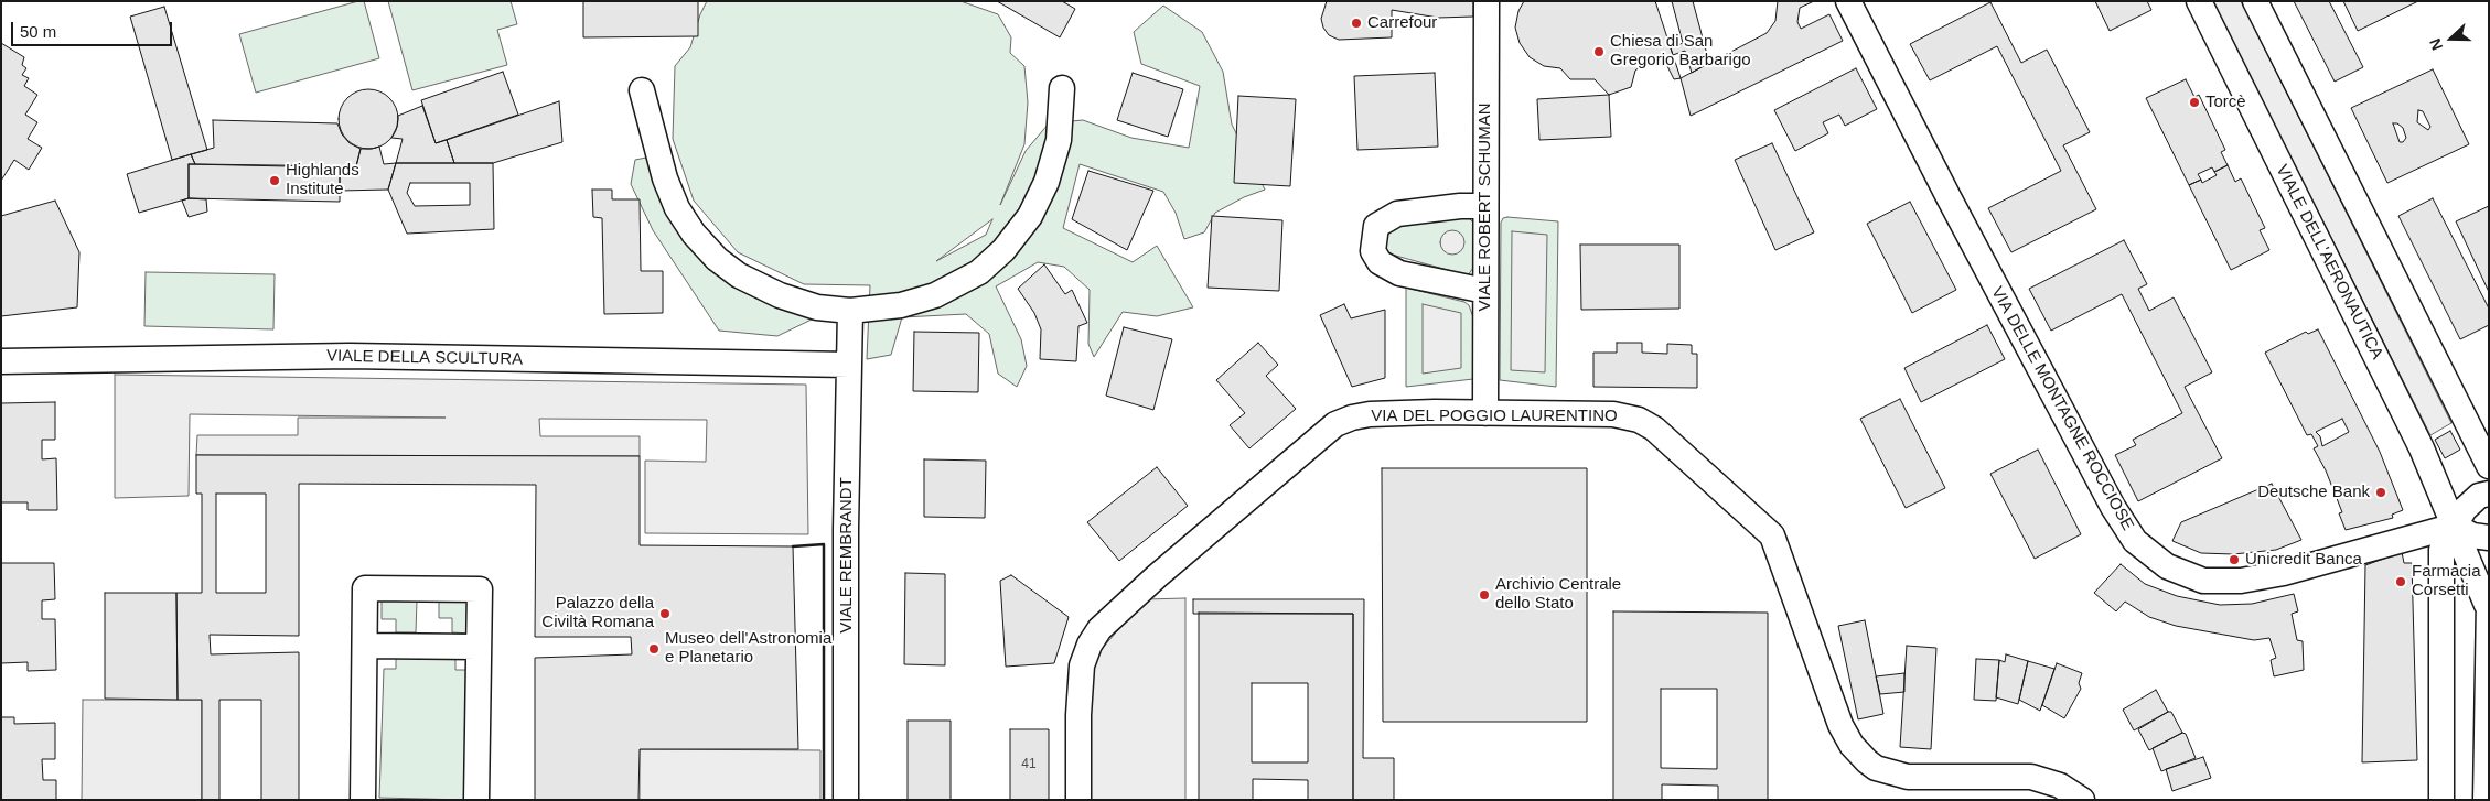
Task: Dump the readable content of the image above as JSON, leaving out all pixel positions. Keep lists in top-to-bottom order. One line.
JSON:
{"streets":{"street":["VIALE ROBERT SCHUMAN","VIALE DELL'AERONAUTICA","VIALE DELLA SCULTURA","VIA DELLE MONTAGNE ROCCIOSE","VIA DEL POGGIO LAURENTINO","VIALE REMBRANDT"]},"crossings":[["VIALE ROBERT SCHUMAN","VIA DEL POGGIO LAURENTINO"],["VIALE DELL'AERONAUTICA","VIA DELLE MONTAGNE ROCCIOSE"],["VIALE DELLA SCULTURA","VIALE REMBRANDT"]],"places":["Carrefour","Chiesa di San Gregorio Barbarigo","Torcè","Highlands Institute","Deutsche Bank","Unicredit Banca","Farmacia Corsetti","Archivio Centrale dello Stato","Palazzo della Civiltà Romana","Museo dell'Astronomia e Planetario"],"house_numbers":["41"],"scale_bar":"50 m","north":"left"}
